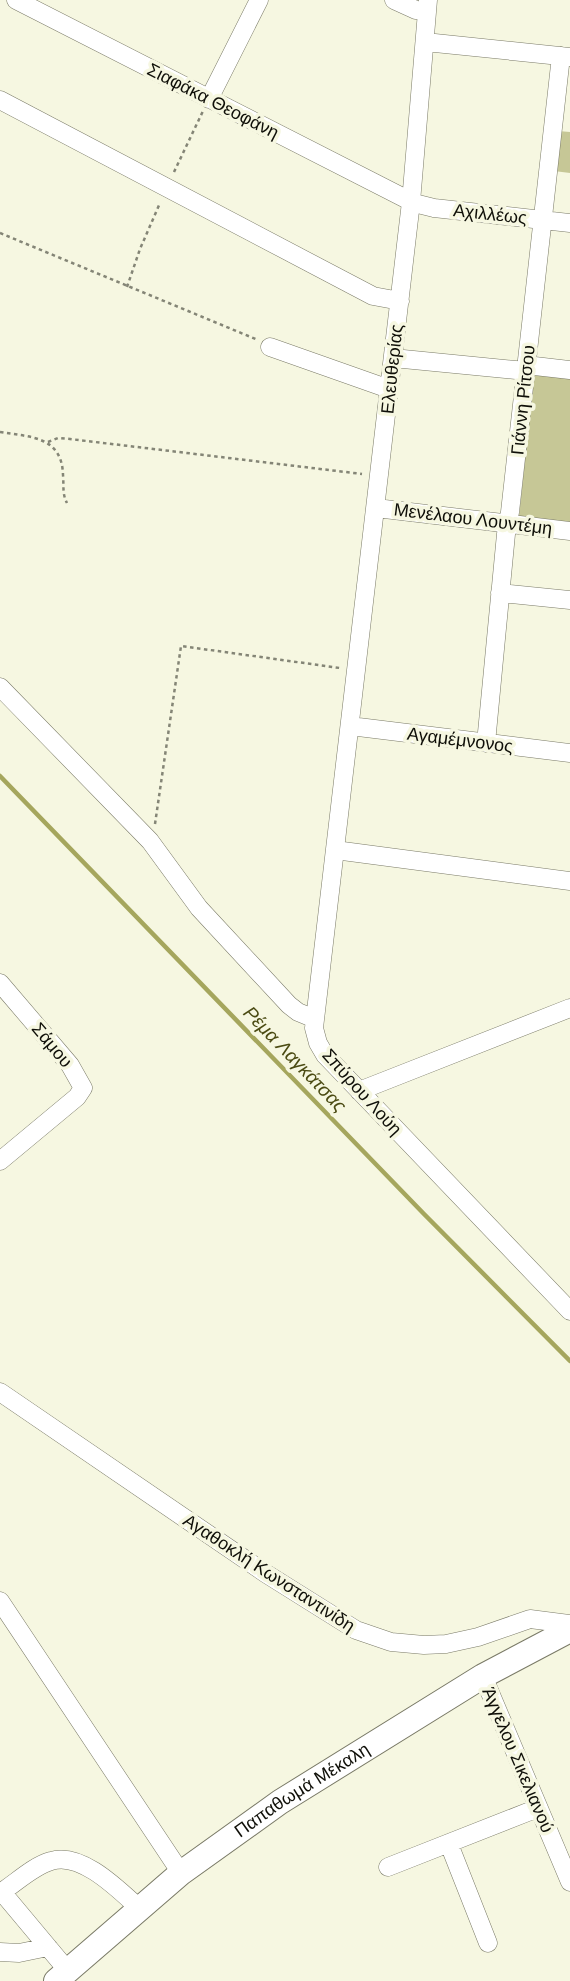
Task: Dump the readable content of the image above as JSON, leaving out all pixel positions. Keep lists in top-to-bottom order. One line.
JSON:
{"streets":{"street":["Σιαφάκα Θεοφάνη","Αχιλλέως","Ελευθερίας","Γιάννη Ρίτσου","Μενέλαου Λουντέμη","Αγαμέμνονoς","Σάμου","Σπύρου Λούη","Αγαθοκλή Κωνσταντινίδη","Άγγελου Σικελιανού","Παπαθωμά Μέκαλη"]},"crossings":[["Σιαφάκα Θεοφάνη","Αχιλλέως"],["Σιαφάκα Θεοφάνη","Ελευθερίας"],["Αχιλλέως","Ελευθερίας"],["Αχιλλέως","Γιάννη Ρίτσου"],["Ελευθερίας","Μενέλαου Λουντέμη"],["Ελευθερίας","Αγαμέμνονoς"],["Ελευθερίας","Σπύρου Λούη"],["Γιάννη Ρίτσου","Μενέλαου Λουντέμη"],["Γιάννη Ρίτσου","Αγαμέμνονoς"],["Αγαμέμνονoς","Σπύρου Λούη"],["Άγγελου Σικελιανού","Παπαθωμά Μέκαλη"]],"water":["Ρέμα Λαγκάτσας"]}
